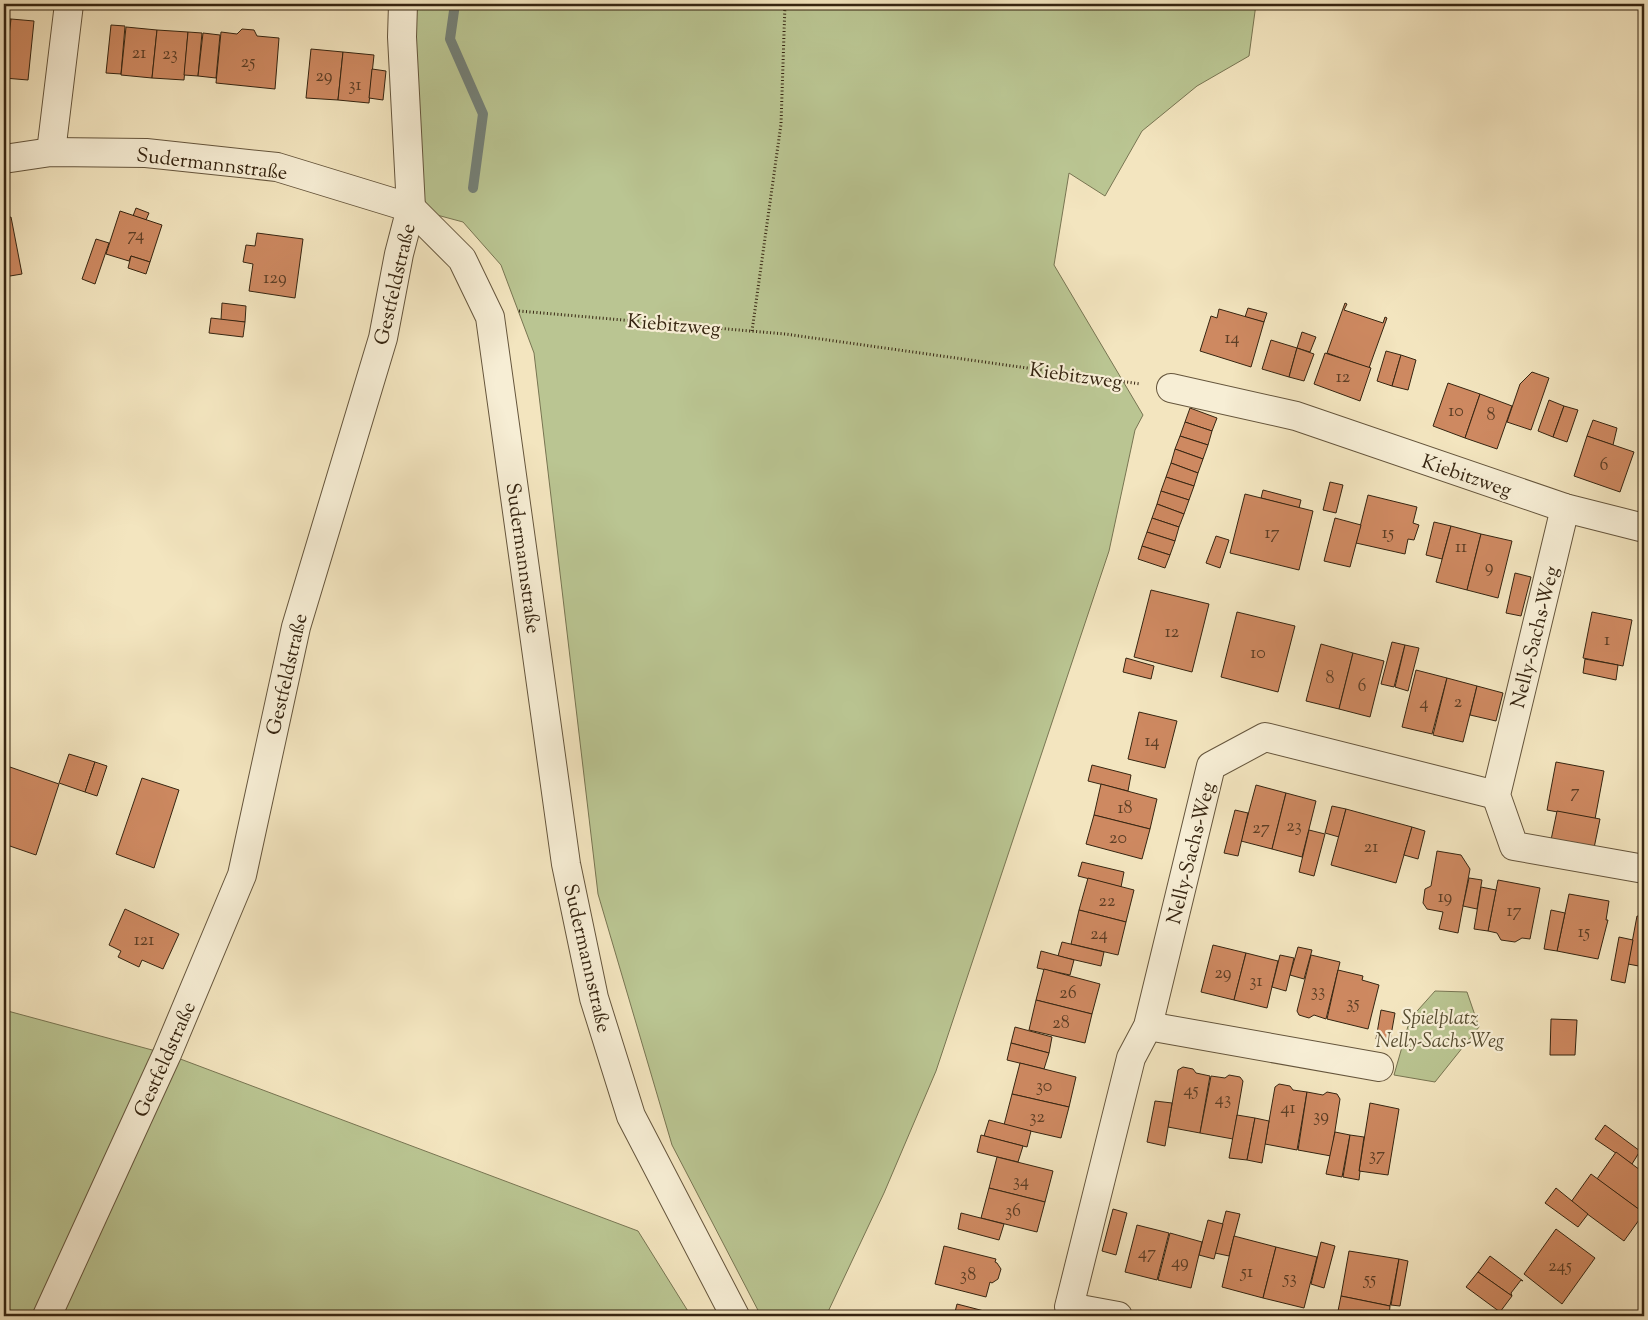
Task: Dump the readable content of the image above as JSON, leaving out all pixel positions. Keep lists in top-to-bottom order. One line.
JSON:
{"streets":{"street":["Sudermannstraße","Gestfeldstraße","Kiebitzweg","Nelly-Sachs-Weg"]},"crossings":[["Sudermannstraße","Gestfeldstraße"],["Sudermannstraße","Kiebitzweg"],["Kiebitzweg","Nelly-Sachs-Weg"]],"parks":["Spielplatz Nelly-Sachs-Weg"],"house_numbers":["21","23","25","29","31","74","129","14","12","10","8","6","17","15","11","9","12","1","10","8","6","2","4","14","7","18","23","27","20","21","19","22","17","15","24","121","29","31","33","26","35","28","30","45","43","41","39","32","37","34","36","47","49","245","51","38","53","55"]}
